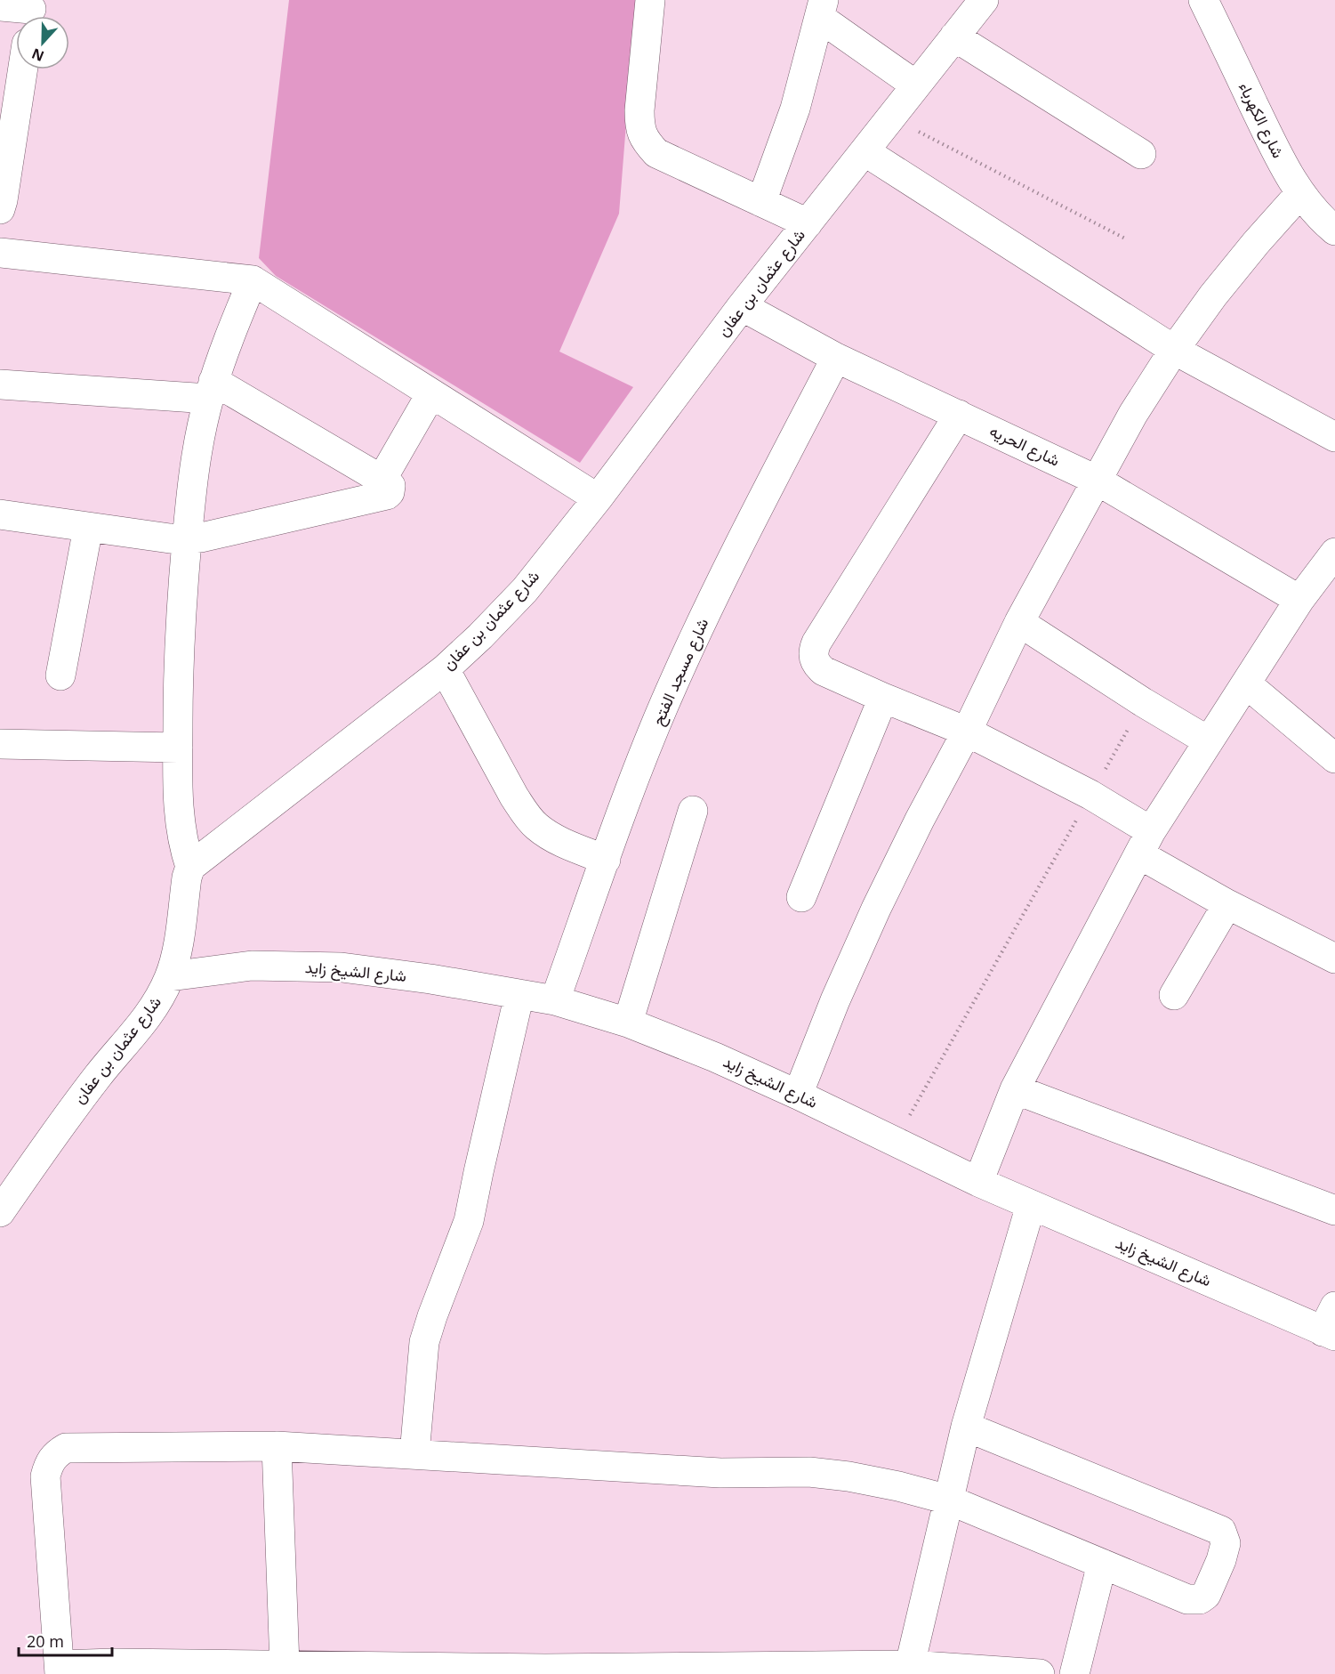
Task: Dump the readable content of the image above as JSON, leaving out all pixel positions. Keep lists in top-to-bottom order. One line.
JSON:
{"streets":{"street":["شارع الكهرباء","شارع عثمان بن عفان","شارع الحريه","شارع مسجد الفتح","شارع الشيخ زايد"]},"crossings":[["شارع عثمان بن عفان","شارع الحريه"],["شارع عثمان بن عفان","شارع الشيخ زايد"],["شارع الحريه","شارع مسجد الفتح"],["شارع مسجد الفتح","شارع الشيخ زايد"]],"scale_bar":"20 m","north":"bottom"}
